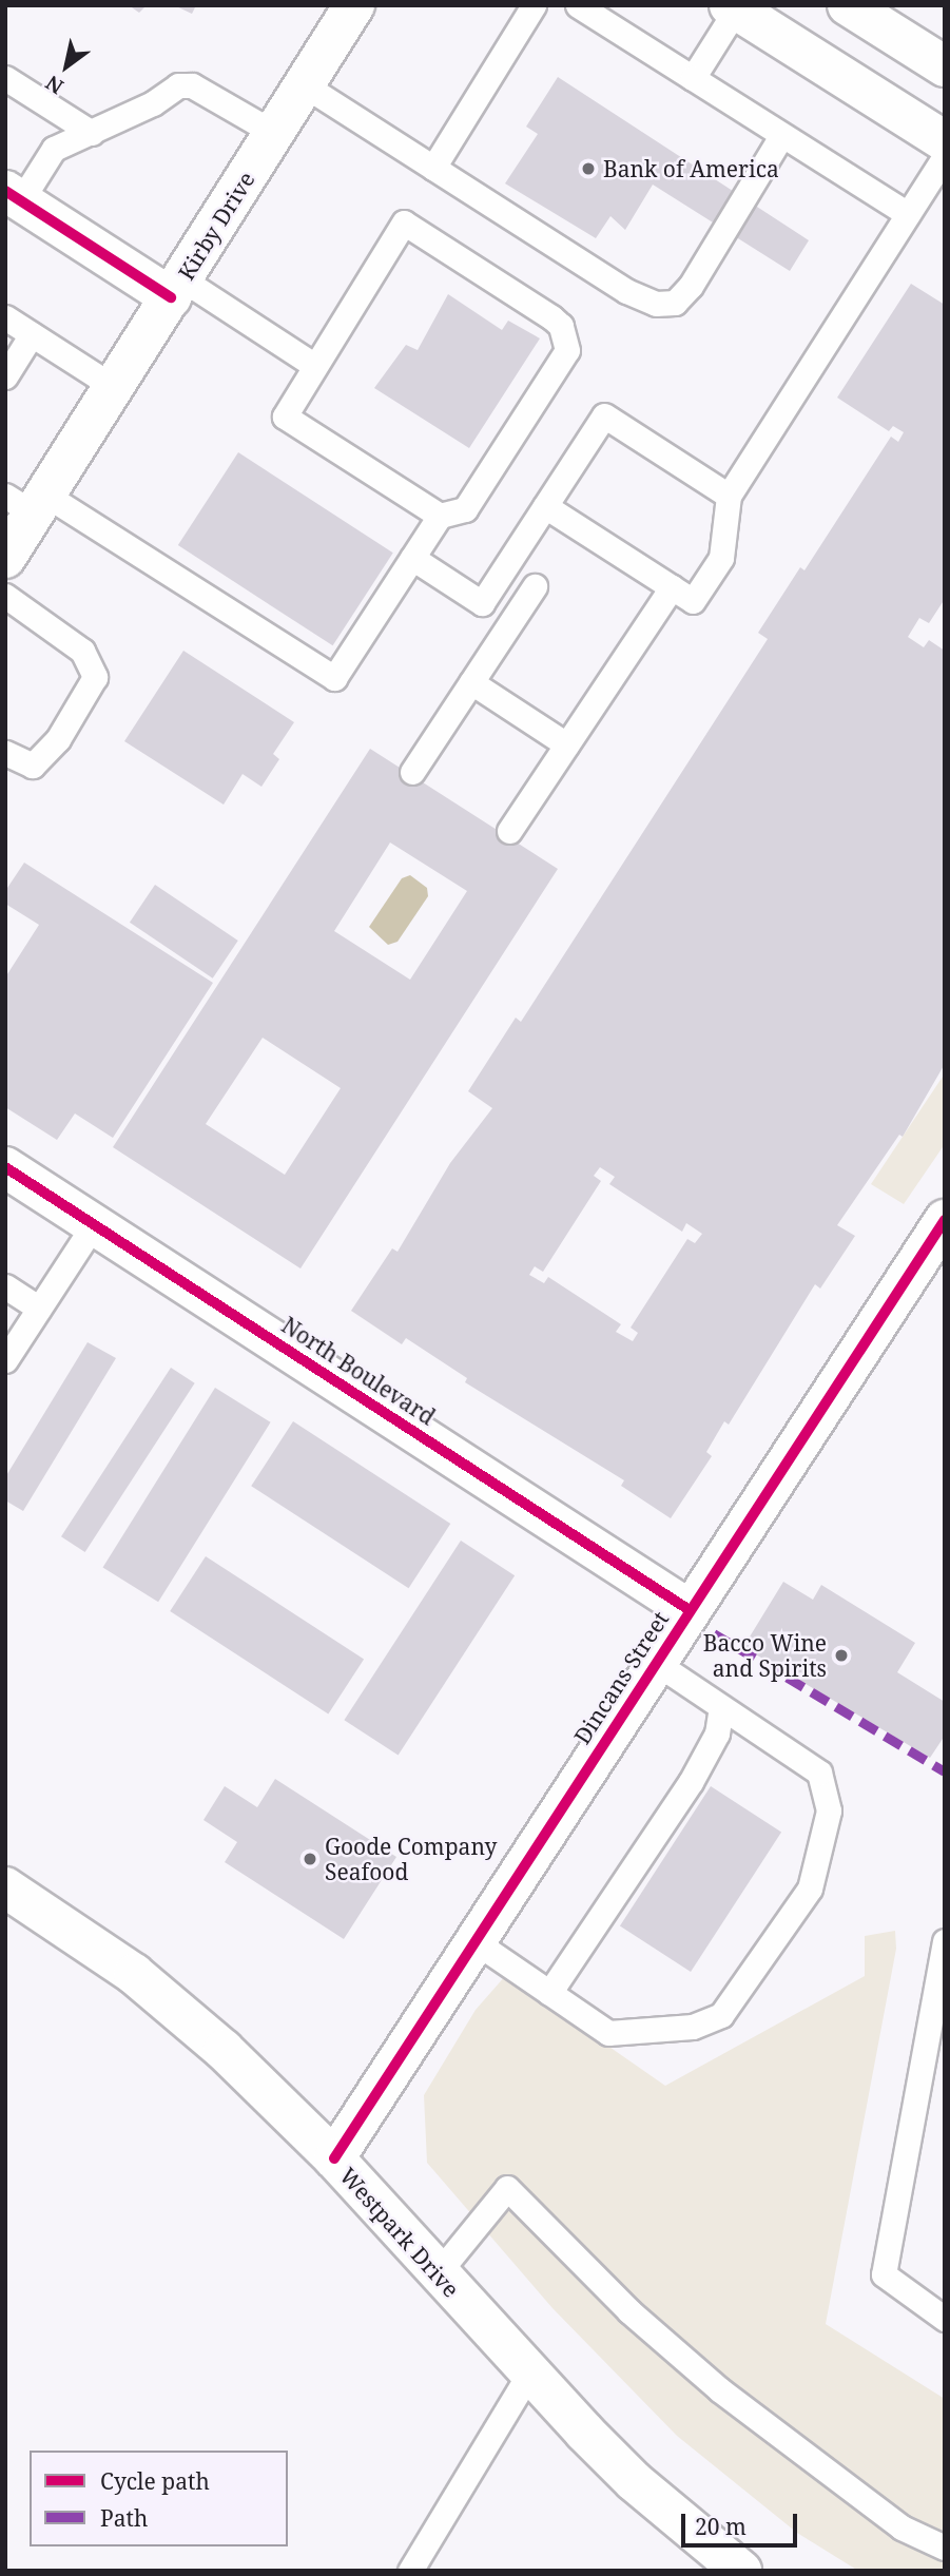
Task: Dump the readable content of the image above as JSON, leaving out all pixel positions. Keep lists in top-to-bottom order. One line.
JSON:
{"streets":{"street":["Kirby Drive","North Boulevard","Dincans Street","Westpark Drive"]},"crossings":[["North Boulevard","Dincans Street"],["Dincans Street","Westpark Drive"]],"places":["Bank of America","Bacco Wine and Spirits","Goode Company Seafood"],"legend":["Cycle path","Path"],"scale_bar":"20 m","north":"bottom left"}
